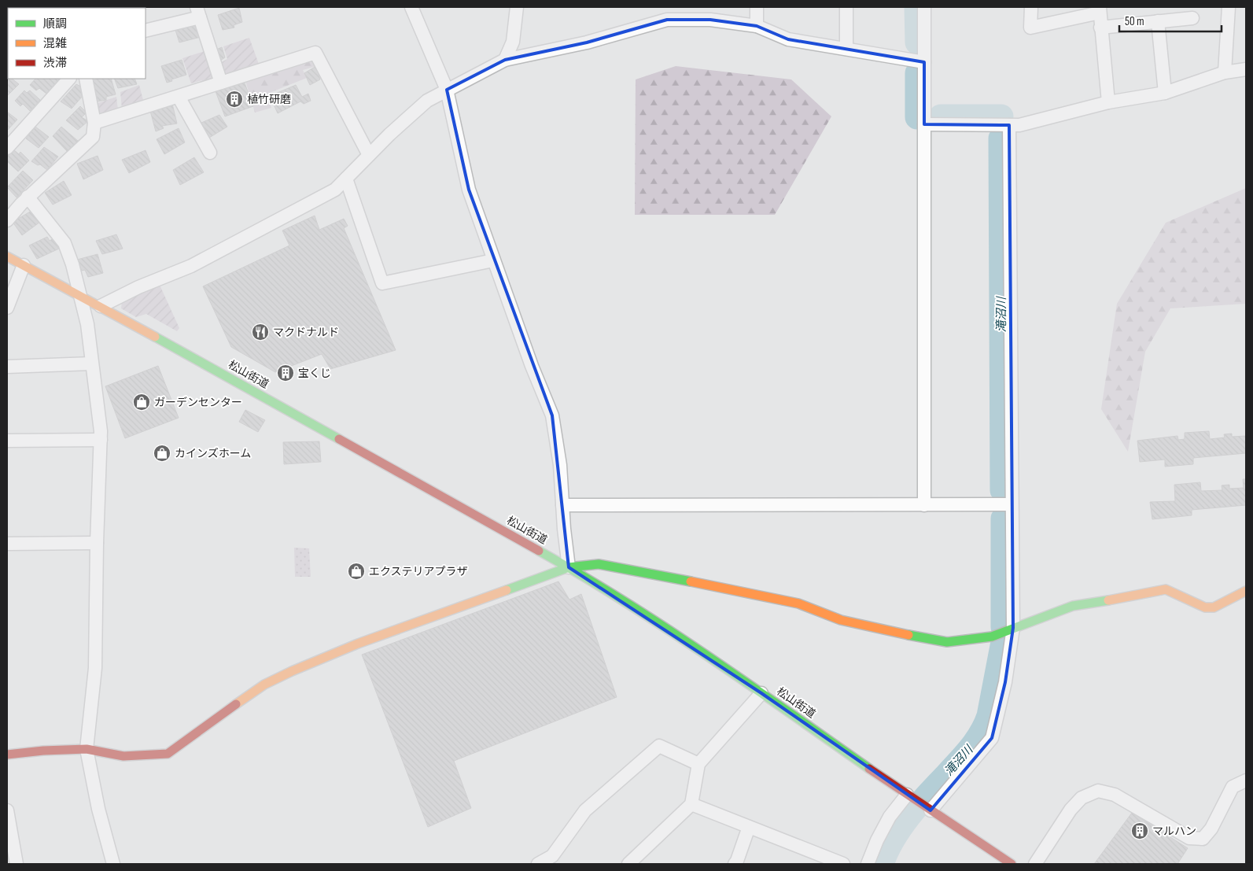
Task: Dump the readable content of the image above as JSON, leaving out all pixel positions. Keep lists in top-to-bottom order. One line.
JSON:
{"streets":{"street":["松山街道"]},"water":["滝沼川"],"places":{"building":["植竹研磨","宝くじ","マルハン"],"restaurant":["マクドナルド"],"shop":["ガーデンセンター","カインズホーム","エクステリアプラザ"]},"legend":["順調","混雑","渋滞"],"scale_bar":"50 m"}
